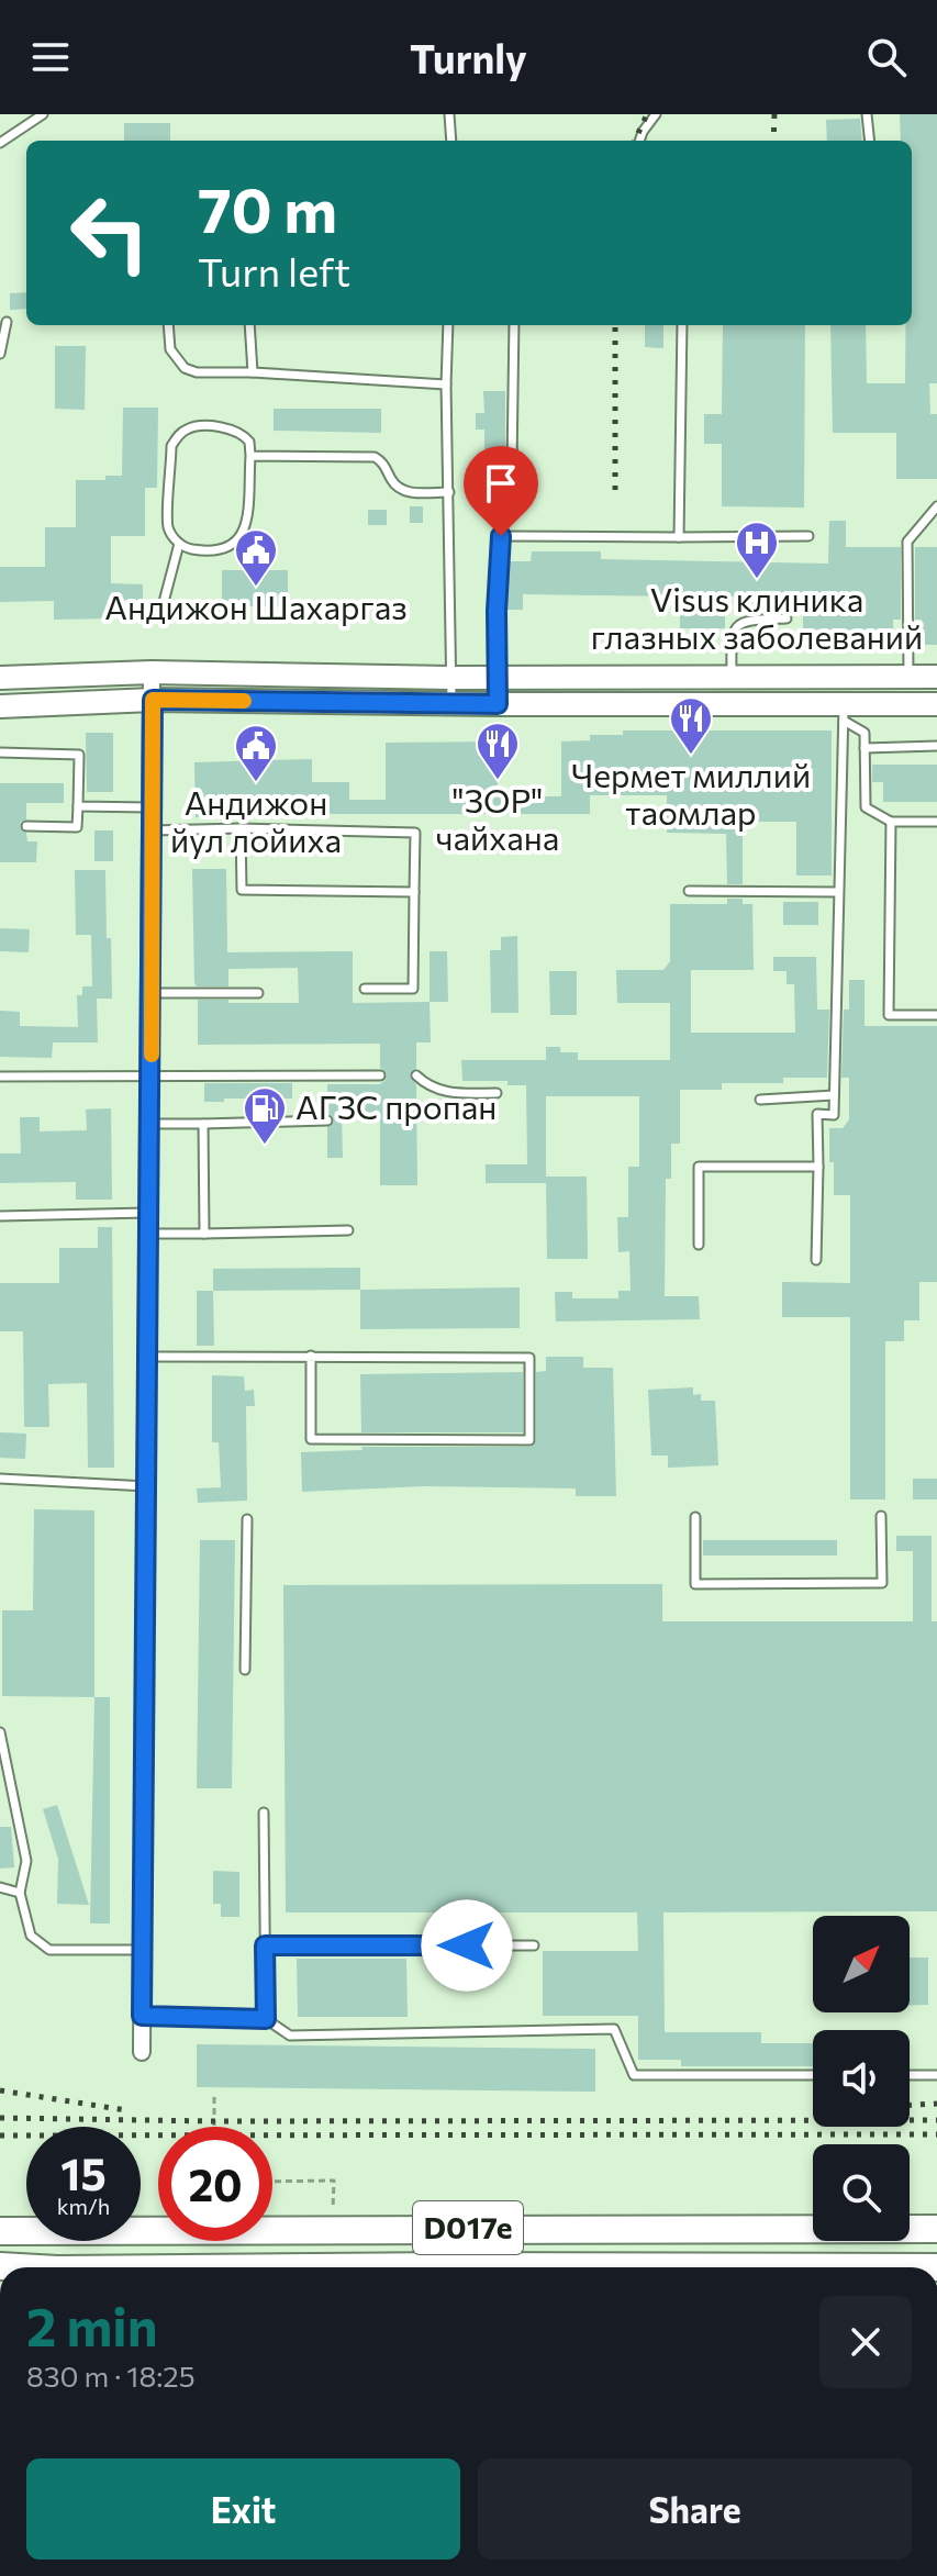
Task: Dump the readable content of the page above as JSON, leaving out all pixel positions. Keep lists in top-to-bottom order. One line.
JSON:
{"streets":{"main road":["D017e"]},"places":{"hospital":["Visus клиника глазных заболеваний"],"public building":["Андижон Шахаргаз","Андижон йул лойиха"],"restaurant":["Чермет миллий таомлар","\"ЗОР\" чайхана"],"fuel station":["АГЗС пропан"]},"north":"top right","page":{"header":"Turnly","turn":["70 m","Turn left"],"speed":"15 km/h","limit":"20","heading":["2 min","830 m · 18:25"],"buttons":["Exit","Share"]}}
